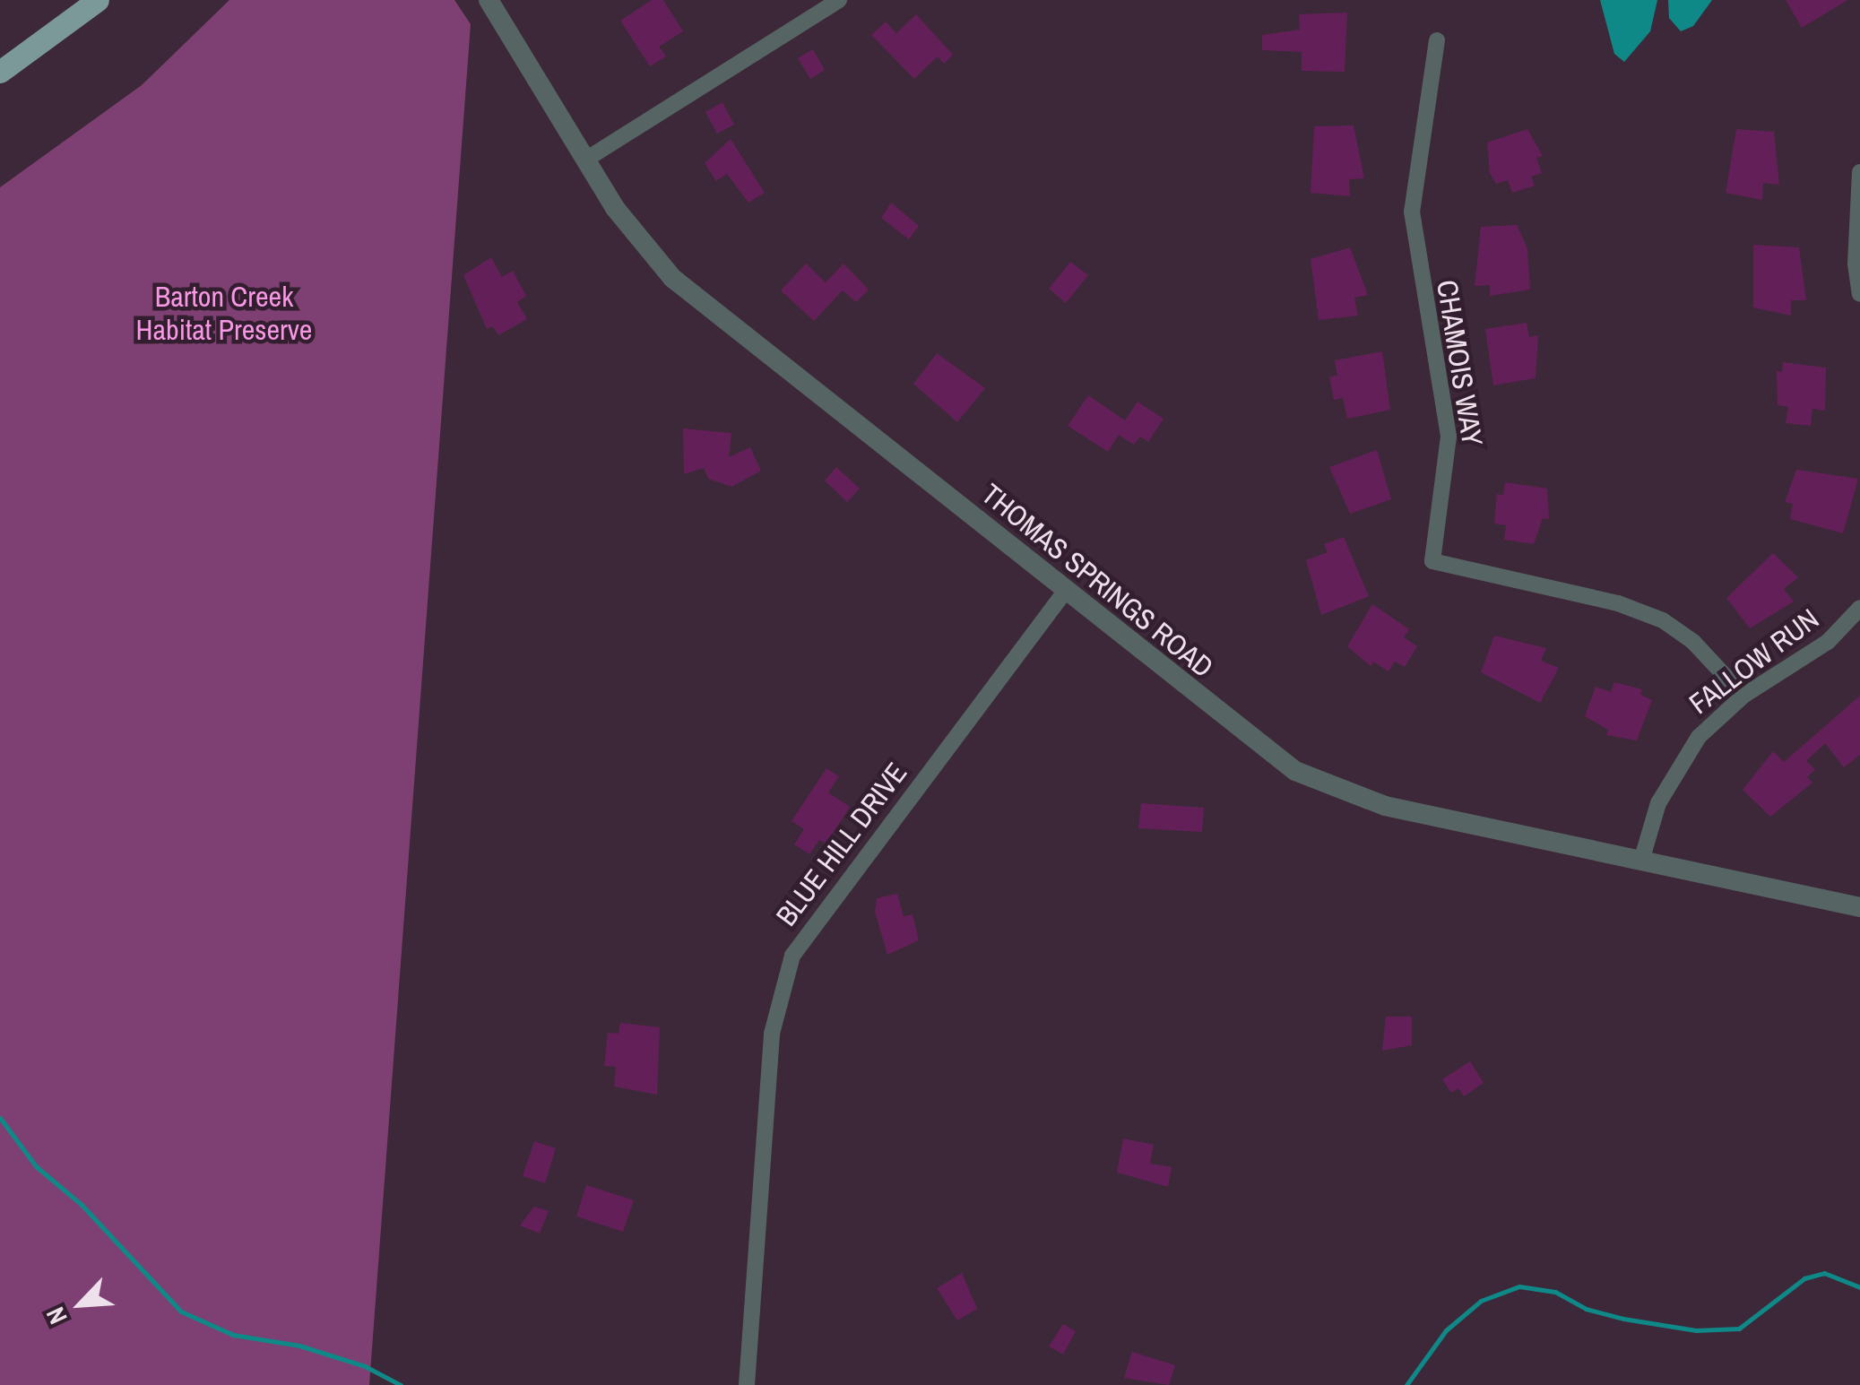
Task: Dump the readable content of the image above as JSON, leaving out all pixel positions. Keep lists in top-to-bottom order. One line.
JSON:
{"streets":{"street":["CHAMOIS WAY","THOMAS SPRINGS ROAD","FALLOW RUN","BLUE HILL DRIVE"]},"crossings":[["CHAMOIS WAY","FALLOW RUN"],["THOMAS SPRINGS ROAD","FALLOW RUN"],["THOMAS SPRINGS ROAD","BLUE HILL DRIVE"]],"parks":["Barton Creek Habitat Preserve"],"north":"bottom left"}
